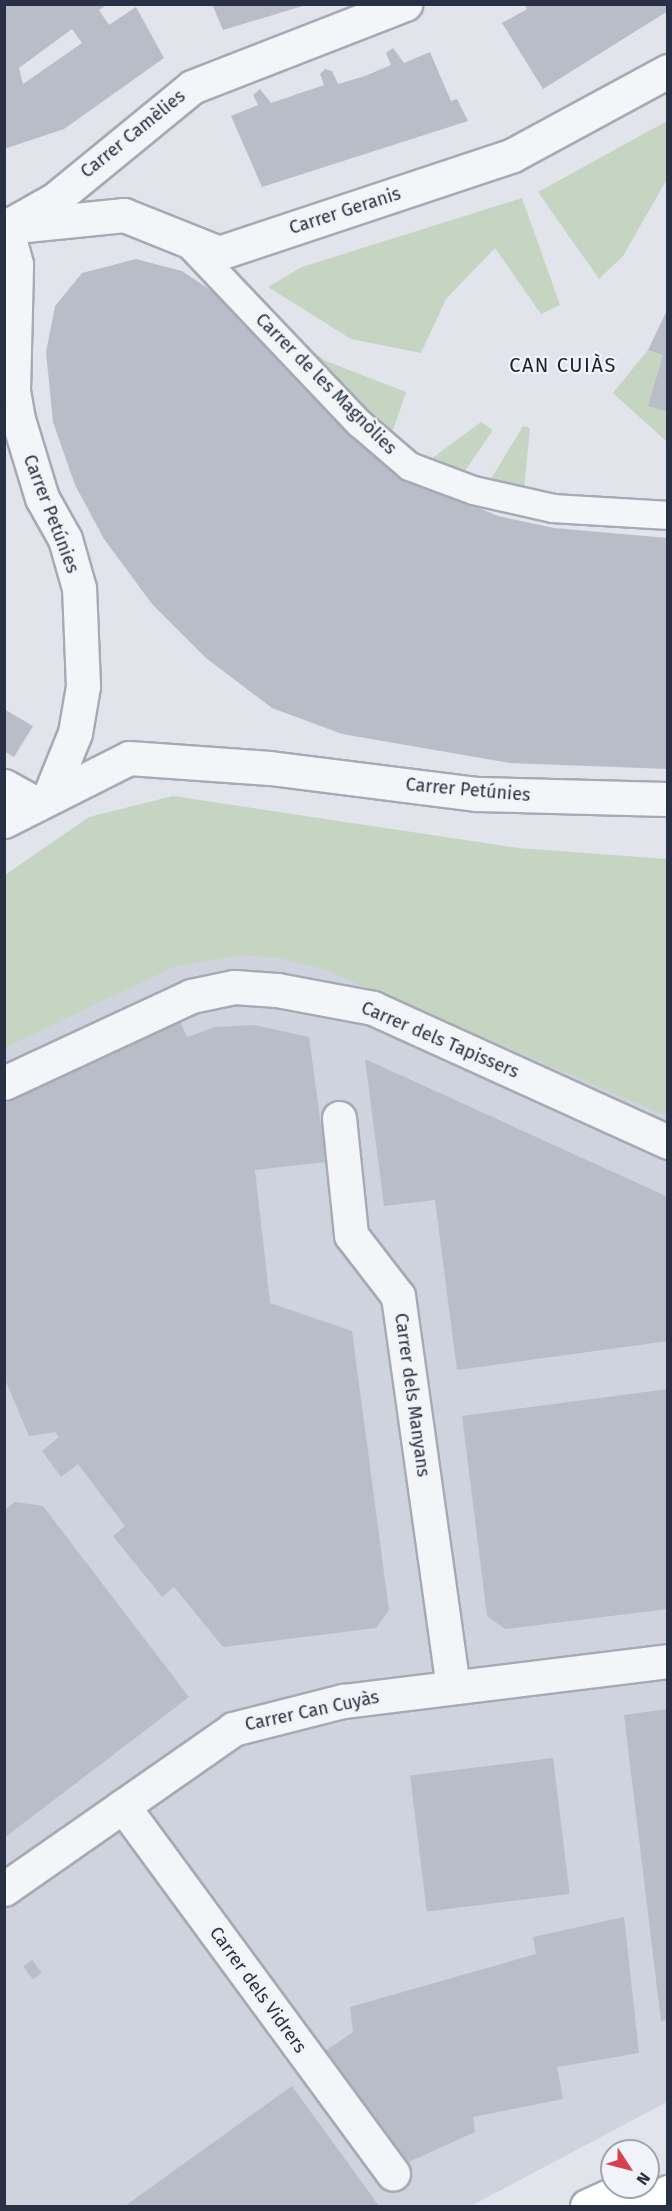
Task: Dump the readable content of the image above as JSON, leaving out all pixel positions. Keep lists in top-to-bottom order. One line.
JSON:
{"streets":{"street":["Carrer Camèlies","Carrer Geranis","Carrer de les Magnòlies","Carrer Petúnies","Carrer dels Tapissers","Carrer dels Manyans","Carrer Can Cuyàs","Carrer dels Vidrers"]},"crossings":[["Carrer Camèlies","Carrer Geranis"],["Carrer Camèlies","Carrer Petúnies"],["Carrer Geranis","Carrer de les Magnòlies"],["Carrer Geranis","Carrer Petúnies"],["Carrer dels Manyans","Carrer Can Cuyàs"],["Carrer Can Cuyàs","Carrer dels Vidrers"]],"districts":["CAN CUIÀS"],"north":"bottom right"}
